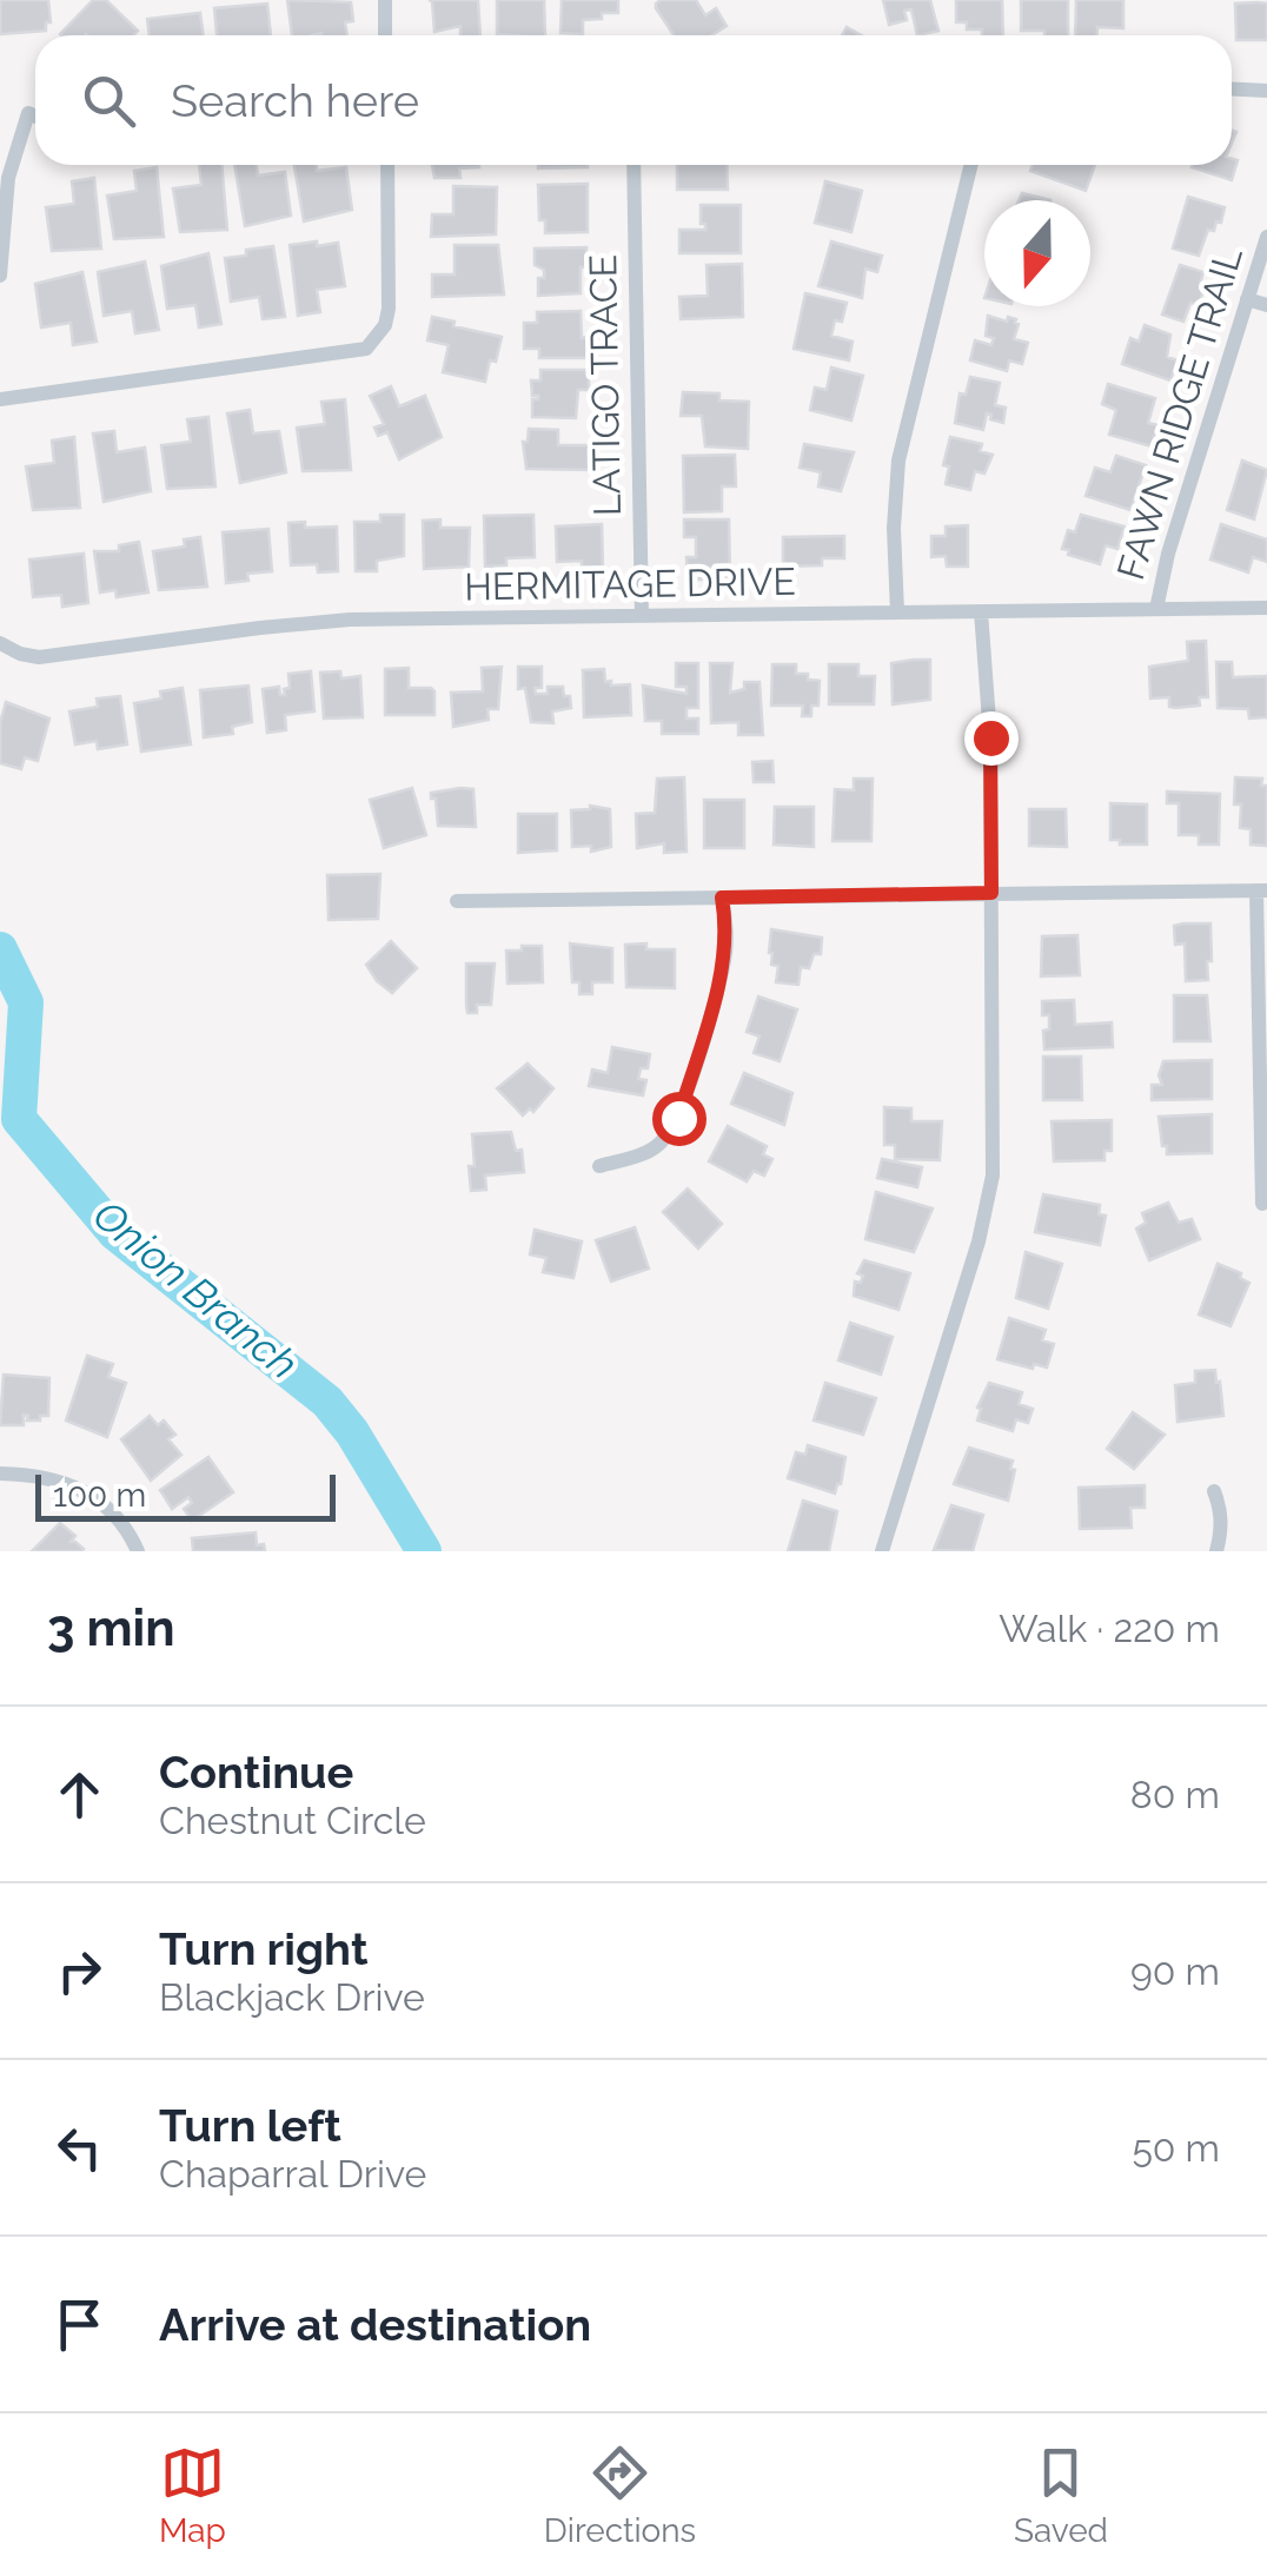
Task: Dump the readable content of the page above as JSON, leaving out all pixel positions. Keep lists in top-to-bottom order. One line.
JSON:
{"streets":{"street":["LATIGO TRACE","FAWN RIDGE TRAIL","HERMITAGE DRIVE"]},"crossings":[["LATIGO TRACE","HERMITAGE DRIVE"],["FAWN RIDGE TRAIL","HERMITAGE DRIVE"]],"water":["Onion Branch"],"scale_bar":"100 m","north":"bottom","page":{"search":"Search here","scale":"100 m","heading":["3 min","Walk · 220 m"],"list":[["Continue","Chestnut Circle","80 m"],["Turn right","Blackjack Drive","90 m"],["Turn left","Chaparral Drive","50 m"],"Arrive at destination"],"nav":["Map","Directions","Saved"]}}
